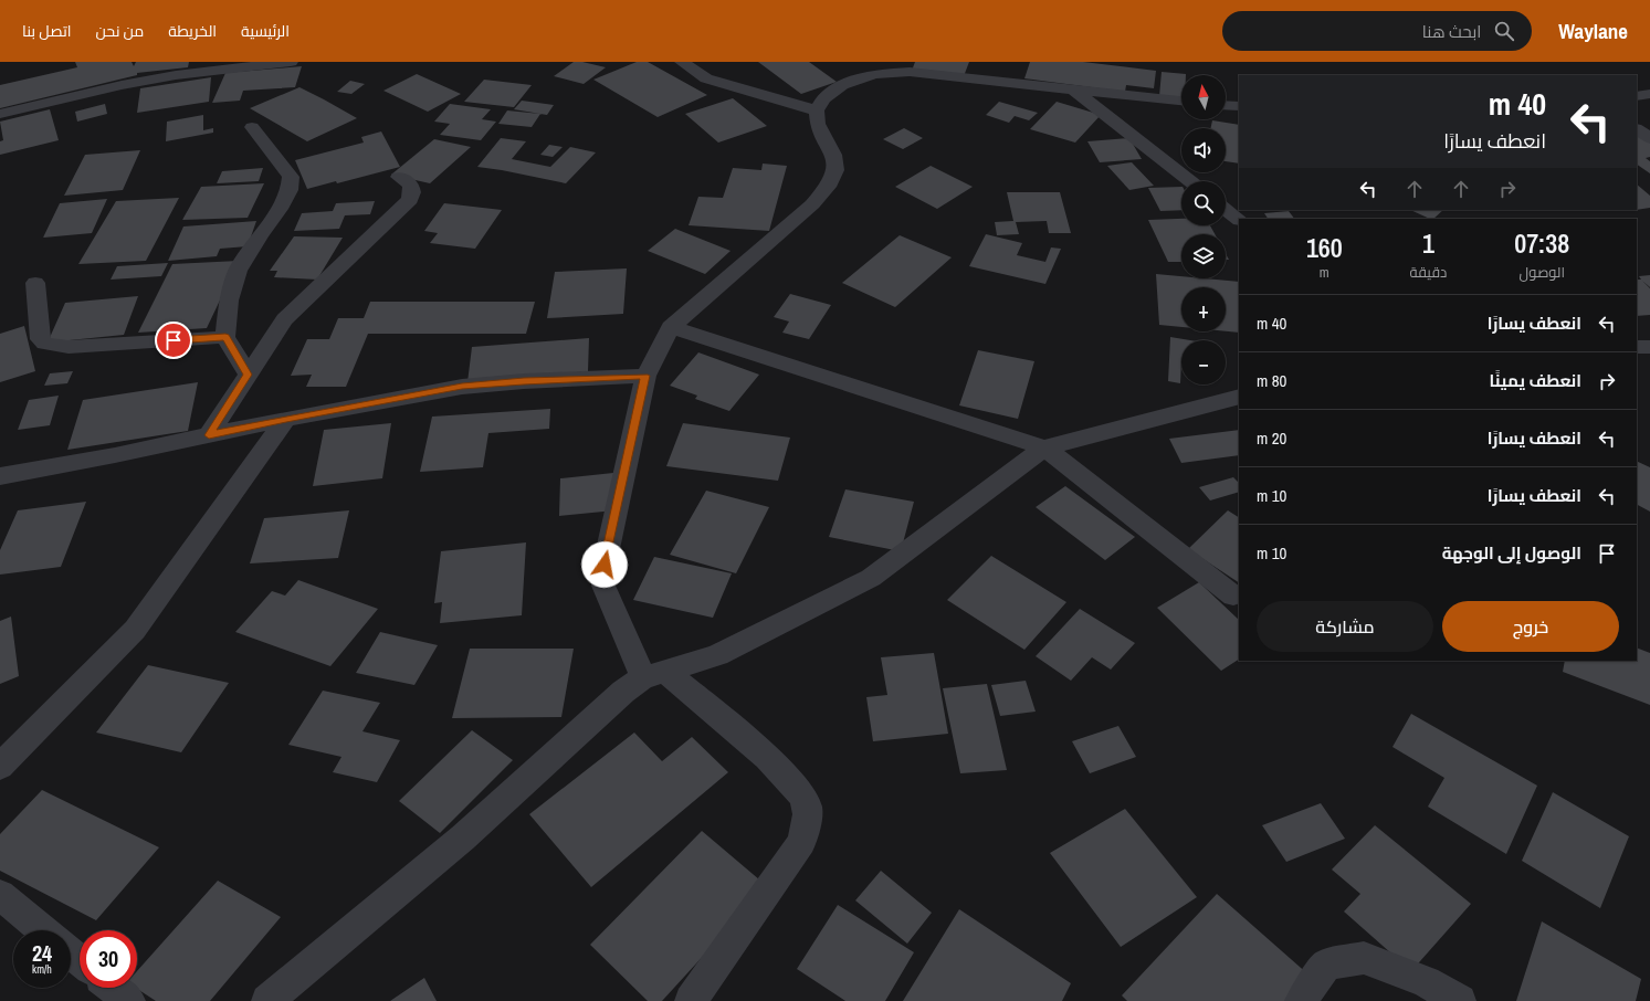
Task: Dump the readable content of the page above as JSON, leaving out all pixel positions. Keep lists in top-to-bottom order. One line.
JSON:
{"north":"top","page":{"header":"Waylane","search":"ابحث هنا","nav":["الرئيسية","الخريطة","من نحن","اتصل بنا"],"map_buttons":["+","−"],"turn":["40 m","انعطف يسارًا"],"eta":["07:38","الوصول","1","دقيقة","160","m"],"list":[{"name":"انعطف يسارًا","value":"40 m"},{"name":"انعطف يمينًا","value":"80 m"},{"name":"انعطف يسارًا","value":"20 m"},{"name":"انعطف يسارًا","value":"10 m"},{"name":"الوصول إلى الوجهة","value":"10 m"}],"buttons":["خروج","مشاركة"],"speed":"24 km/h","limit":"30"}}
